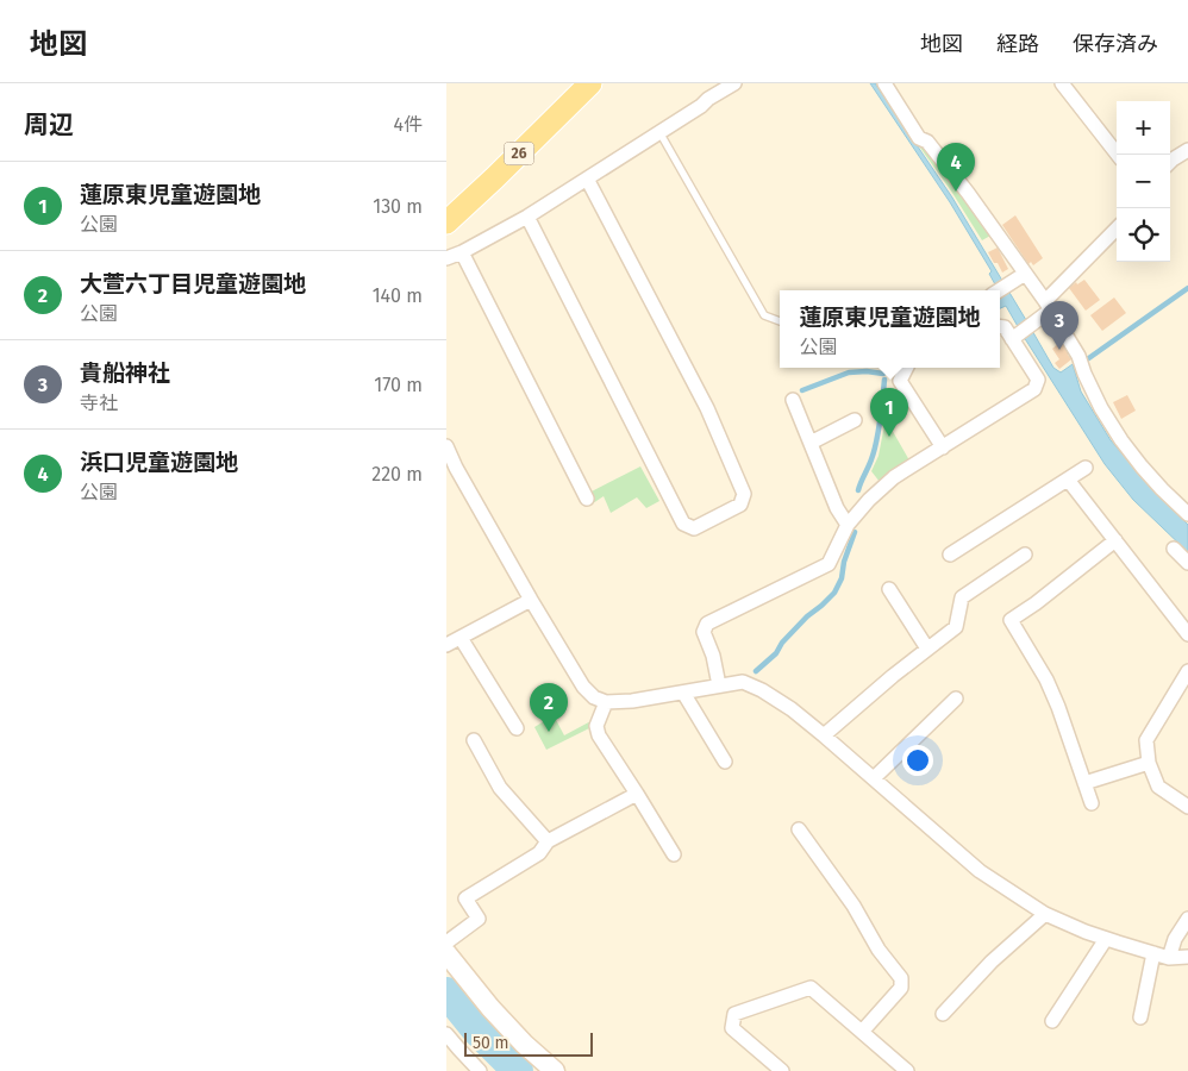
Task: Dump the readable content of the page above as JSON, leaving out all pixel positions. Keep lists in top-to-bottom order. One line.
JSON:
{"streets":{"main road":["26"]},"scale_bar":"50 m","page":{"header":"地図","nav":["地図","経路","保存済み"],"heading":["周辺","4件"],"map_buttons":["+","−"],"pins":["4","3","1","2"],"list":[{"mark":"1","name":"蓮原東児童遊園地","note":"公園","value":"130 m"},{"mark":"2","name":"大萱六丁目児童遊園地","note":"公園","value":"140 m"},{"mark":"3","name":"貴船神社","note":"寺社","value":"170 m"},{"mark":"4","name":"浜口児童遊園地","note":"公園","value":"220 m"}],"popup":["蓮原東児童遊園地","公園"],"scale":"50 m"}}
